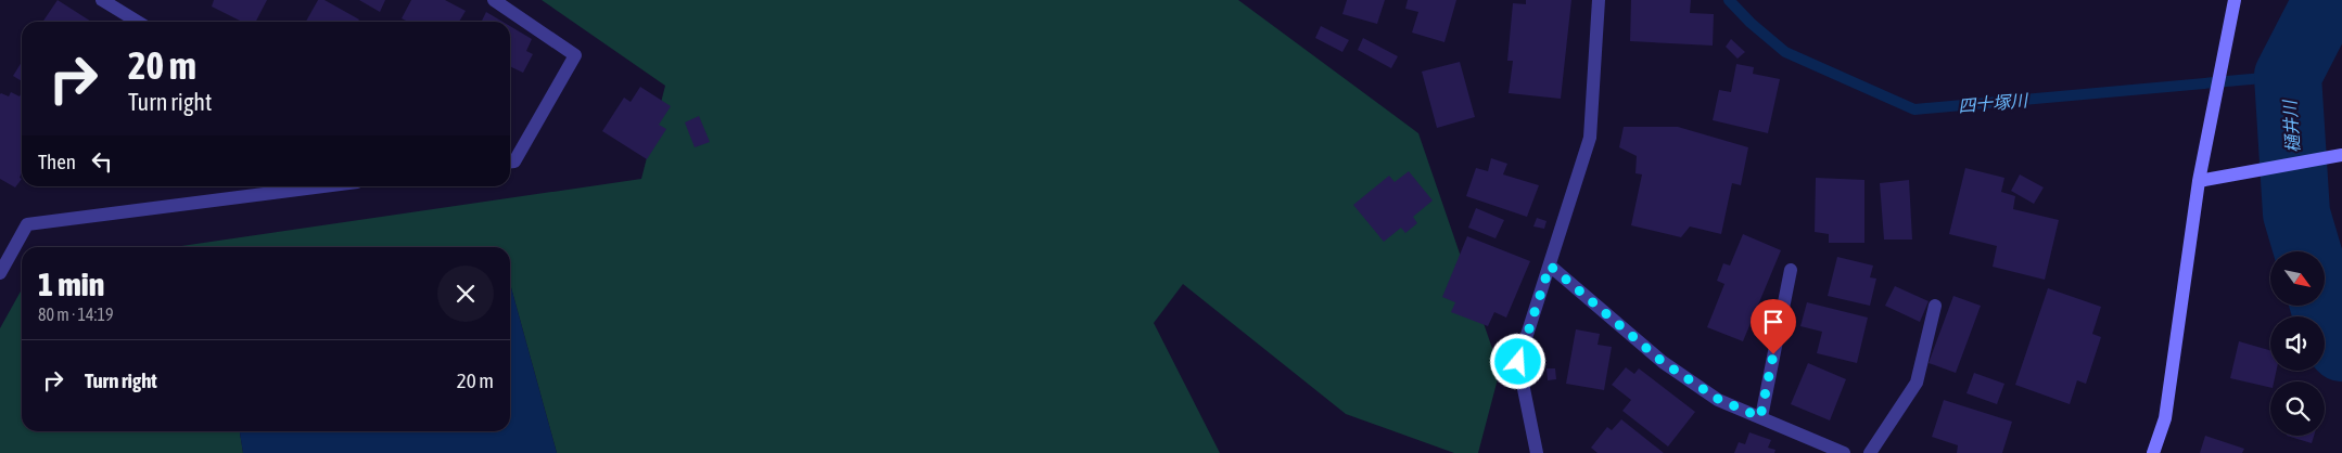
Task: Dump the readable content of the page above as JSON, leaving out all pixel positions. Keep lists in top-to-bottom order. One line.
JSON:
{"water":["四十塚川","樋井川"],"north":"bottom right","page":{"turn":["20 m","Turn right"],"then":"Then","heading":["1 min","80 m · 14:19"],"list":[{"name":"Turn right","value":"20 m"}]}}
